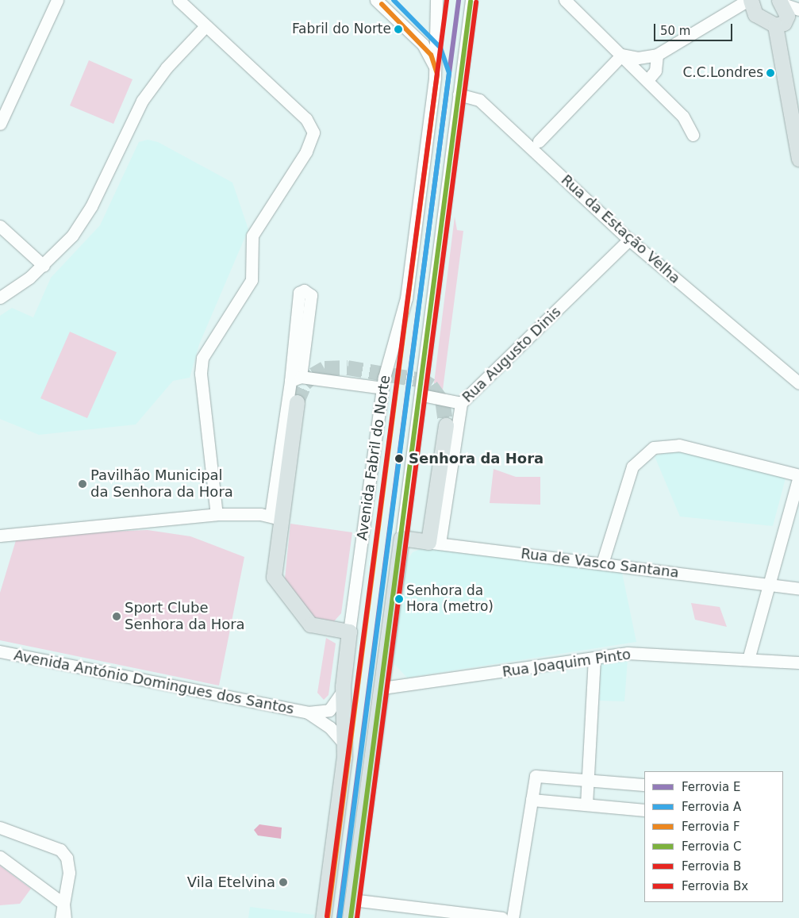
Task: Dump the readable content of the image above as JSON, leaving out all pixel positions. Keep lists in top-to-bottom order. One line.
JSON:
{"streets":{"main road":["Avenida Fabril do Norte","Rua de Vasco Santana"],"street":["Rua da Estação Velha","Rua Augusto Dinis","Rua Joaquim Pinto","Avenida António Domingues dos Santos"]},"crossings":[["Rua da Estação Velha","Rua Augusto Dinis"],["Rua Augusto Dinis","Rua de Vasco Santana"]],"places":["Fabril do Norte","C.C.Londres","Senhora da Hora","Pavilhão Municipal da Senhora da Hora","Senhora da Hora (metro)","Sport Clube Senhora da Hora","Vila Etelvina"],"lines":["rail line E","rail line A","rail line B","rail line C","rail line Bx","rail line F"],"legend":["Ferrovia E","Ferrovia A","Ferrovia F","Ferrovia C","Ferrovia B","Ferrovia Bx"],"scale_bar":"50 m"}
